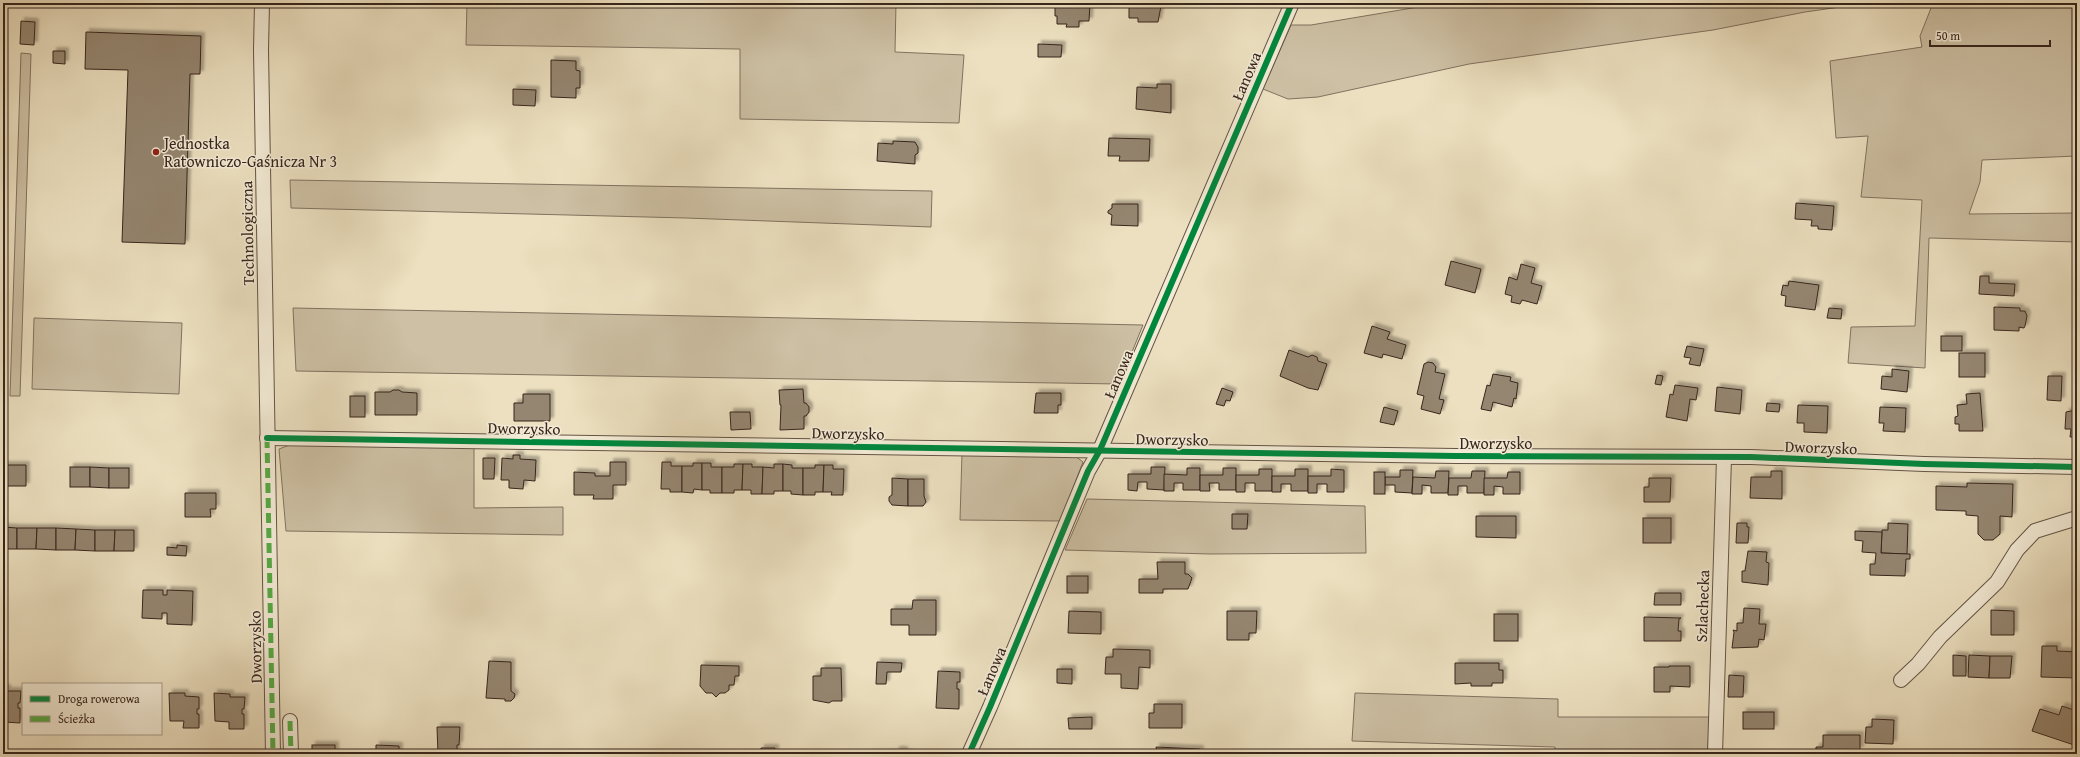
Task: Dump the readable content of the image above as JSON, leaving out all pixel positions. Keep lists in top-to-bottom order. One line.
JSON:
{"streets":{"street":["Łanowa","Technologiczna","Dworzysko","Szlachecka"]},"crossings":[["Łanowa","Dworzysko"],["Technologiczna","Dworzysko"],["Dworzysko","Szlachecka"]],"places":["Jednostka Ratowniczo-Gaśnicza Nr 3"],"legend":["Droga rowerowa","Ścieżka"],"scale_bar":"50 m"}
